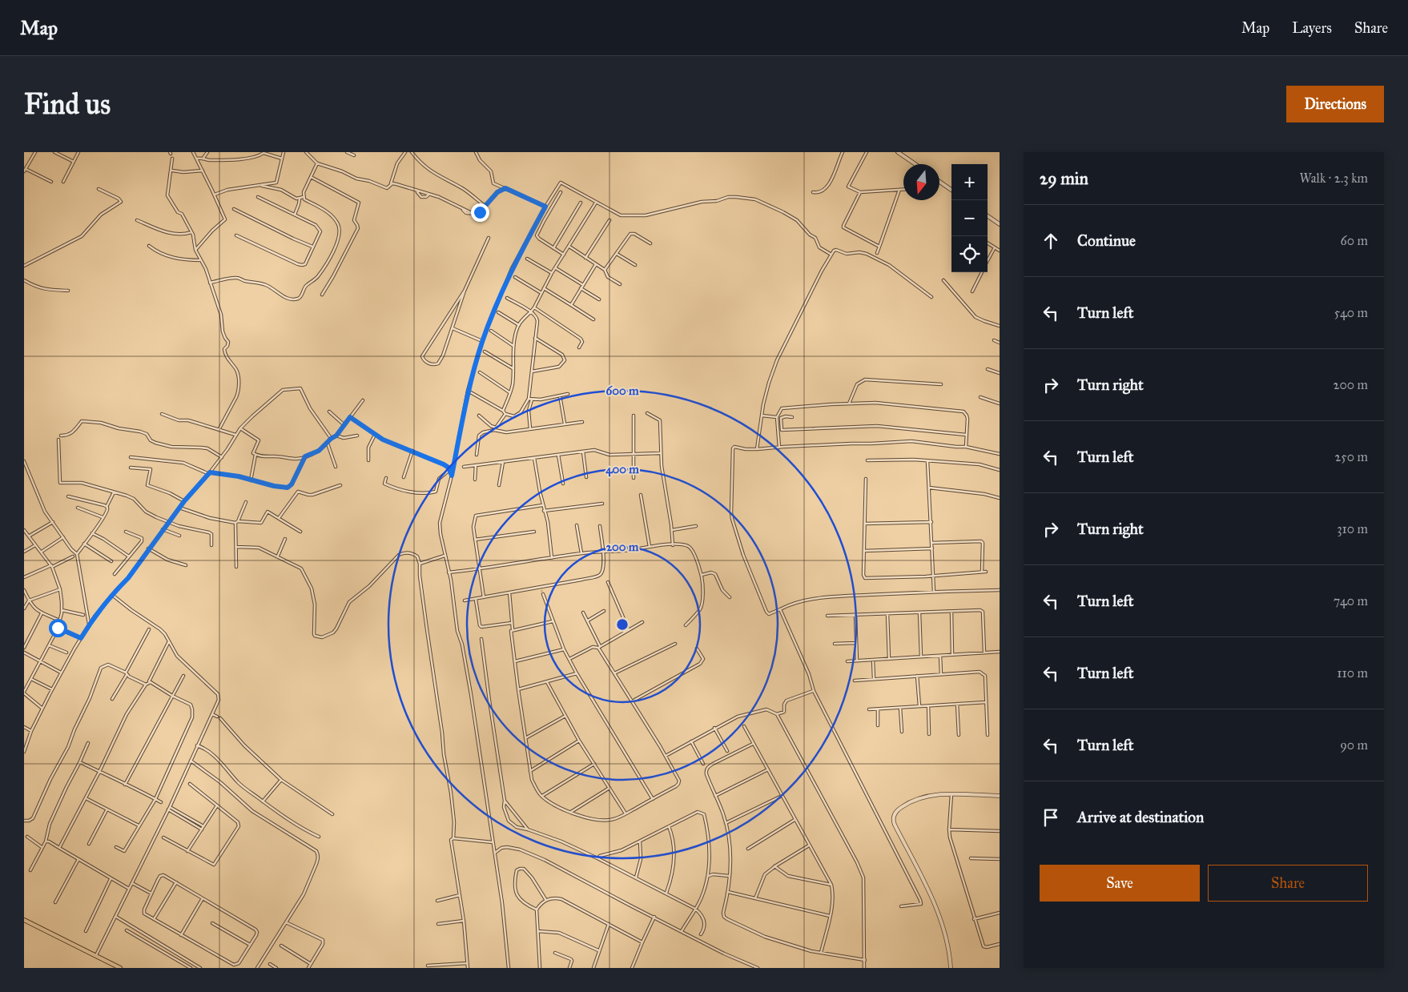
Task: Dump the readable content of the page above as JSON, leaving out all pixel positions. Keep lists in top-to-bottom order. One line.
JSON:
{"north":"bottom","page":{"header":"Map","nav":["Map","Layers","Share"],"buttons":["Directions",["Save","Share"]],"title":"Find us","heading":["29 min","Walk · 2.3 km"],"map_buttons":["+","−"],"list":[["Continue","60 m"],["Turn left","540 m"],["Turn right","200 m"],["Turn left","250 m"],["Turn right","310 m"],["Turn left","740 m"],["Turn left","110 m"],["Turn left","90 m"],"Arrive at destination"]},"rings":["600 m","400 m","200 m"]}
